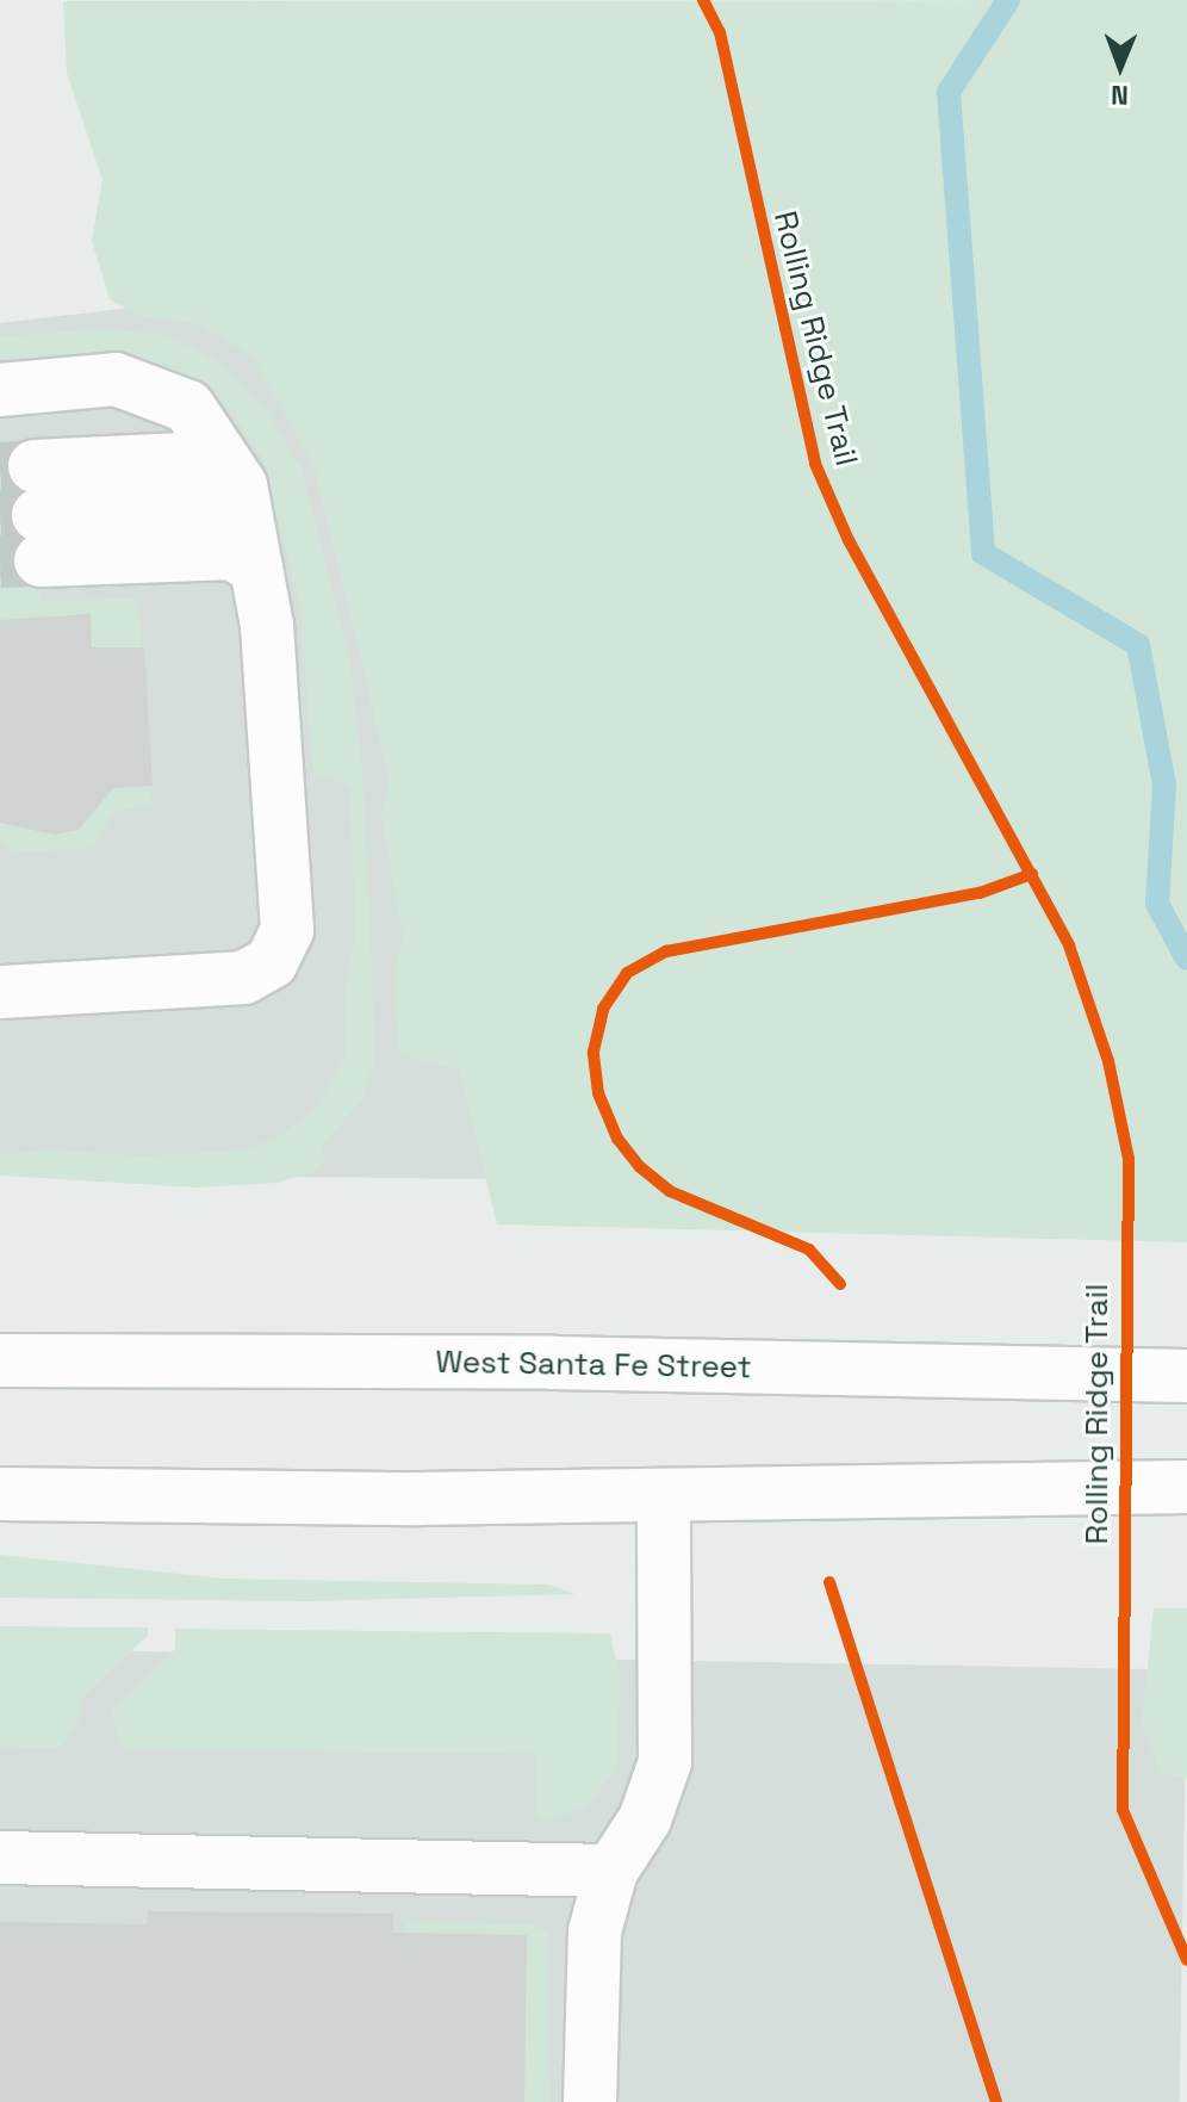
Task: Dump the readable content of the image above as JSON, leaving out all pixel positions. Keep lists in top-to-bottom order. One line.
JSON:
{"streets":{"street":["West Santa Fe Street"],"cycle path":["Rolling Ridge Trail"]},"north":"bottom"}
